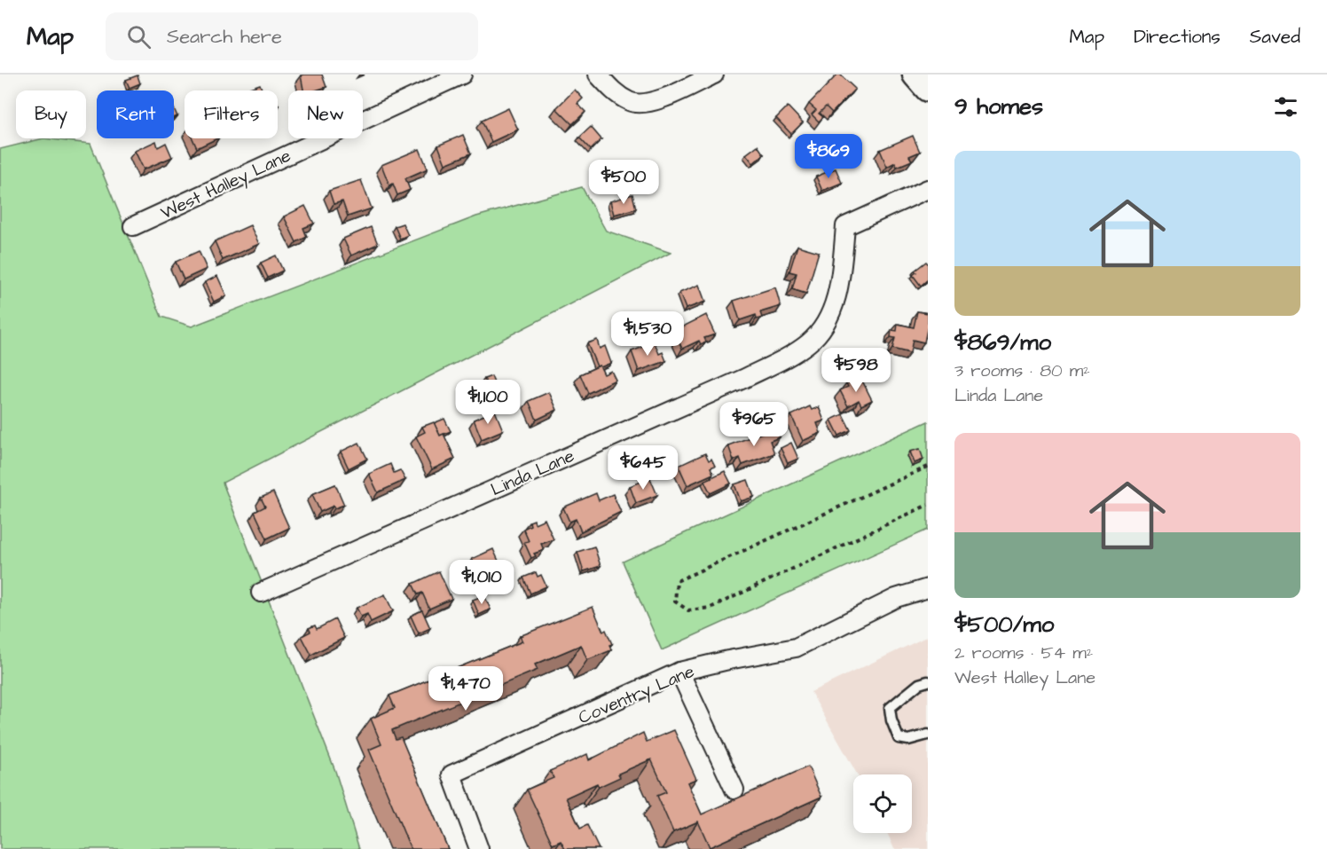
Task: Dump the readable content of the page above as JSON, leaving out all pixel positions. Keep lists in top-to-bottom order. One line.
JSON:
{"streets":{"street":["West Halley Lane","Linda Lane","Coventry Lane"]},"page":{"header":"Map","search":"Search here","nav":["Map","Directions","Saved"],"heading":"9 homes","chip":["Buy","Rent","Filters","New"],"price":["$869","$500","$1,530","$598","$1,100","$965","$645","$1,010","$1,470"],"list":[{"name":"$869/mo","note":"3 rooms · 80 m² · Linda Lane"},{"name":"$500/mo","note":"2 rooms · 54 m² · West Halley Lane"}]}}
